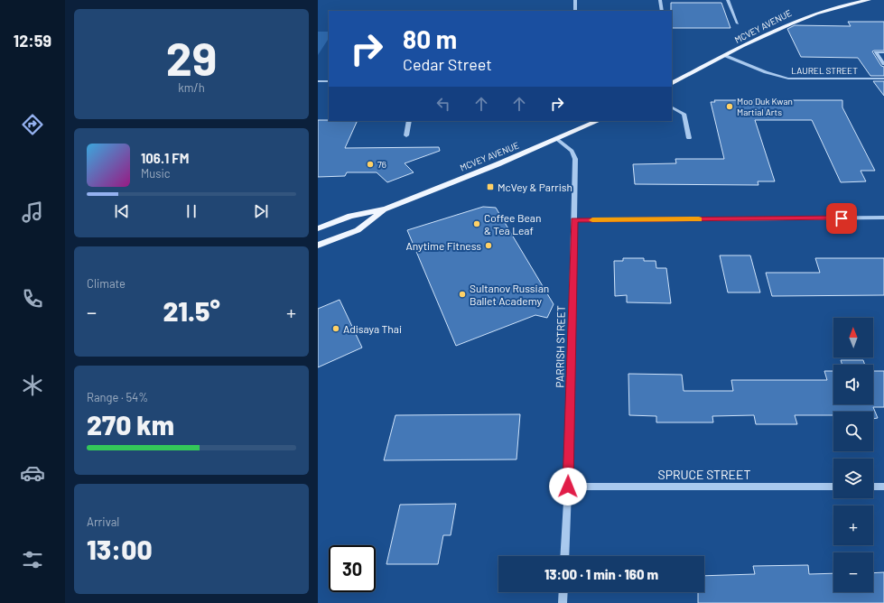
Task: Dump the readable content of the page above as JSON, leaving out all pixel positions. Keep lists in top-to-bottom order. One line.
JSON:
{"streets":{"main road":["MCVEY AVENUE"],"street":["LAUREL STREET","PARRISH STREET","SPRUCE STREET"]},"crossings":[["MCVEY AVENUE","LAUREL STREET"],["MCVEY AVENUE","PARRISH STREET"],["PARRISH STREET","SPRUCE STREET"]],"places":{"other":["Moo Duk Kwan Martial Arts","76","Coffee Bean & Tea Leaf","Anytime Fitness","Sultanov Russian Ballet Academy","Adisaya Thai"],"transit":["McVey & Parrish"]},"north":"top","page":{"tabs":"12:59","tile":[["29","km/h"],"Climate",["Range · 54%","270 km"],["Arrival","13:00"]],"turn":["80 m","Cedar Street"],"song":["106.1 FM","Music"],"heat":["−","21.5°","+"],"map_buttons":["+","−"],"limit":"30","trip":"13:00 · 1 min · 160 m"}}
